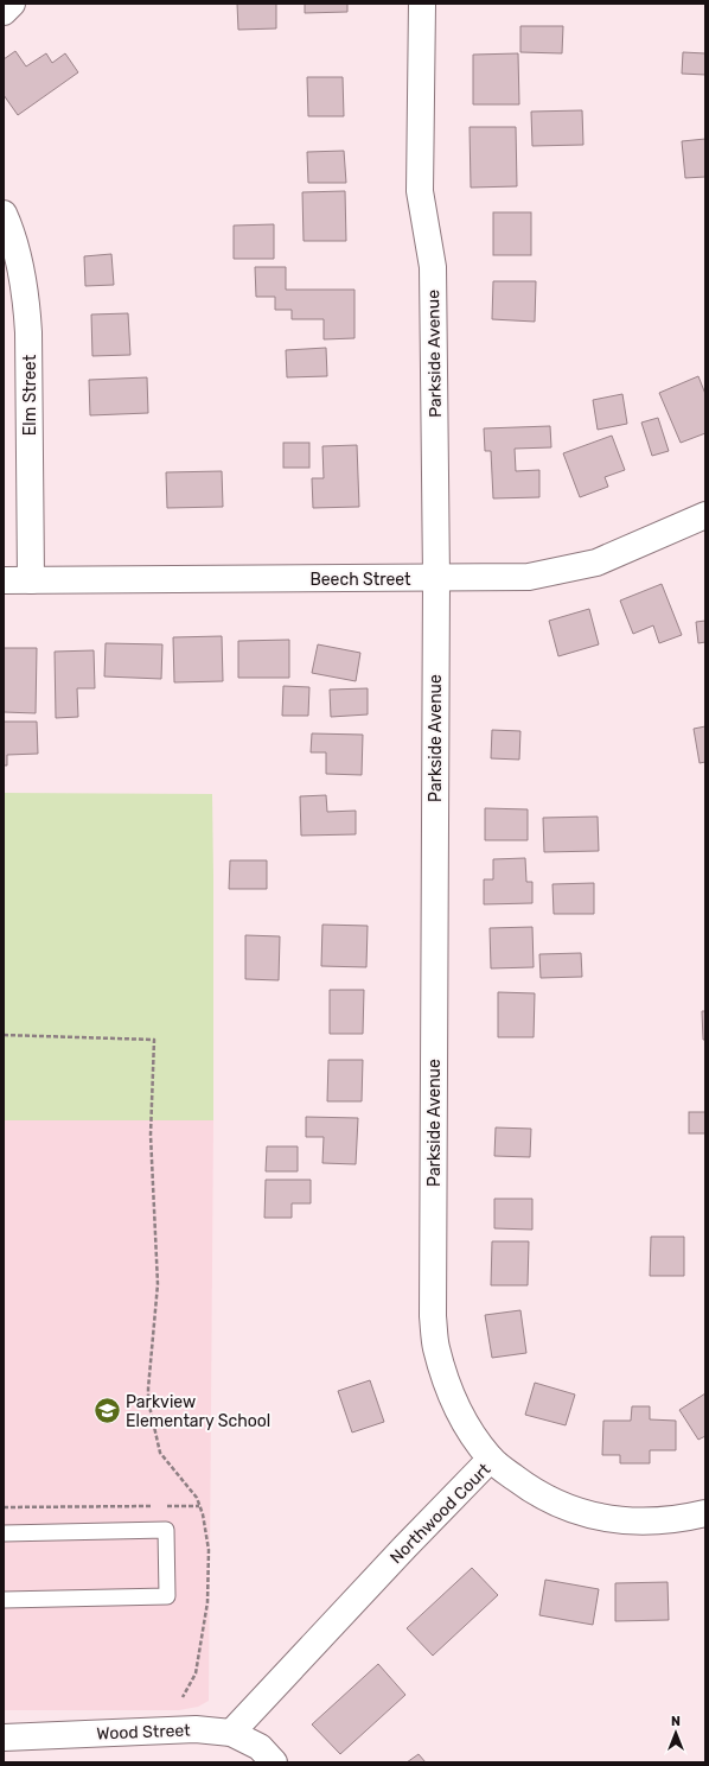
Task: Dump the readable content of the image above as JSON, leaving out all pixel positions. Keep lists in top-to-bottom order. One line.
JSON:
{"streets":{"street":["Parkside Avenue","Elm Street","Beech Street","Northwood Court","Wood Street"]},"crossings":[["Parkside Avenue","Beech Street"],["Parkside Avenue","Northwood Court"],["Elm Street","Beech Street"],["Northwood Court","Wood Street"]],"places":{"school or university":["Parkview Elementary School"]},"north":"top"}
